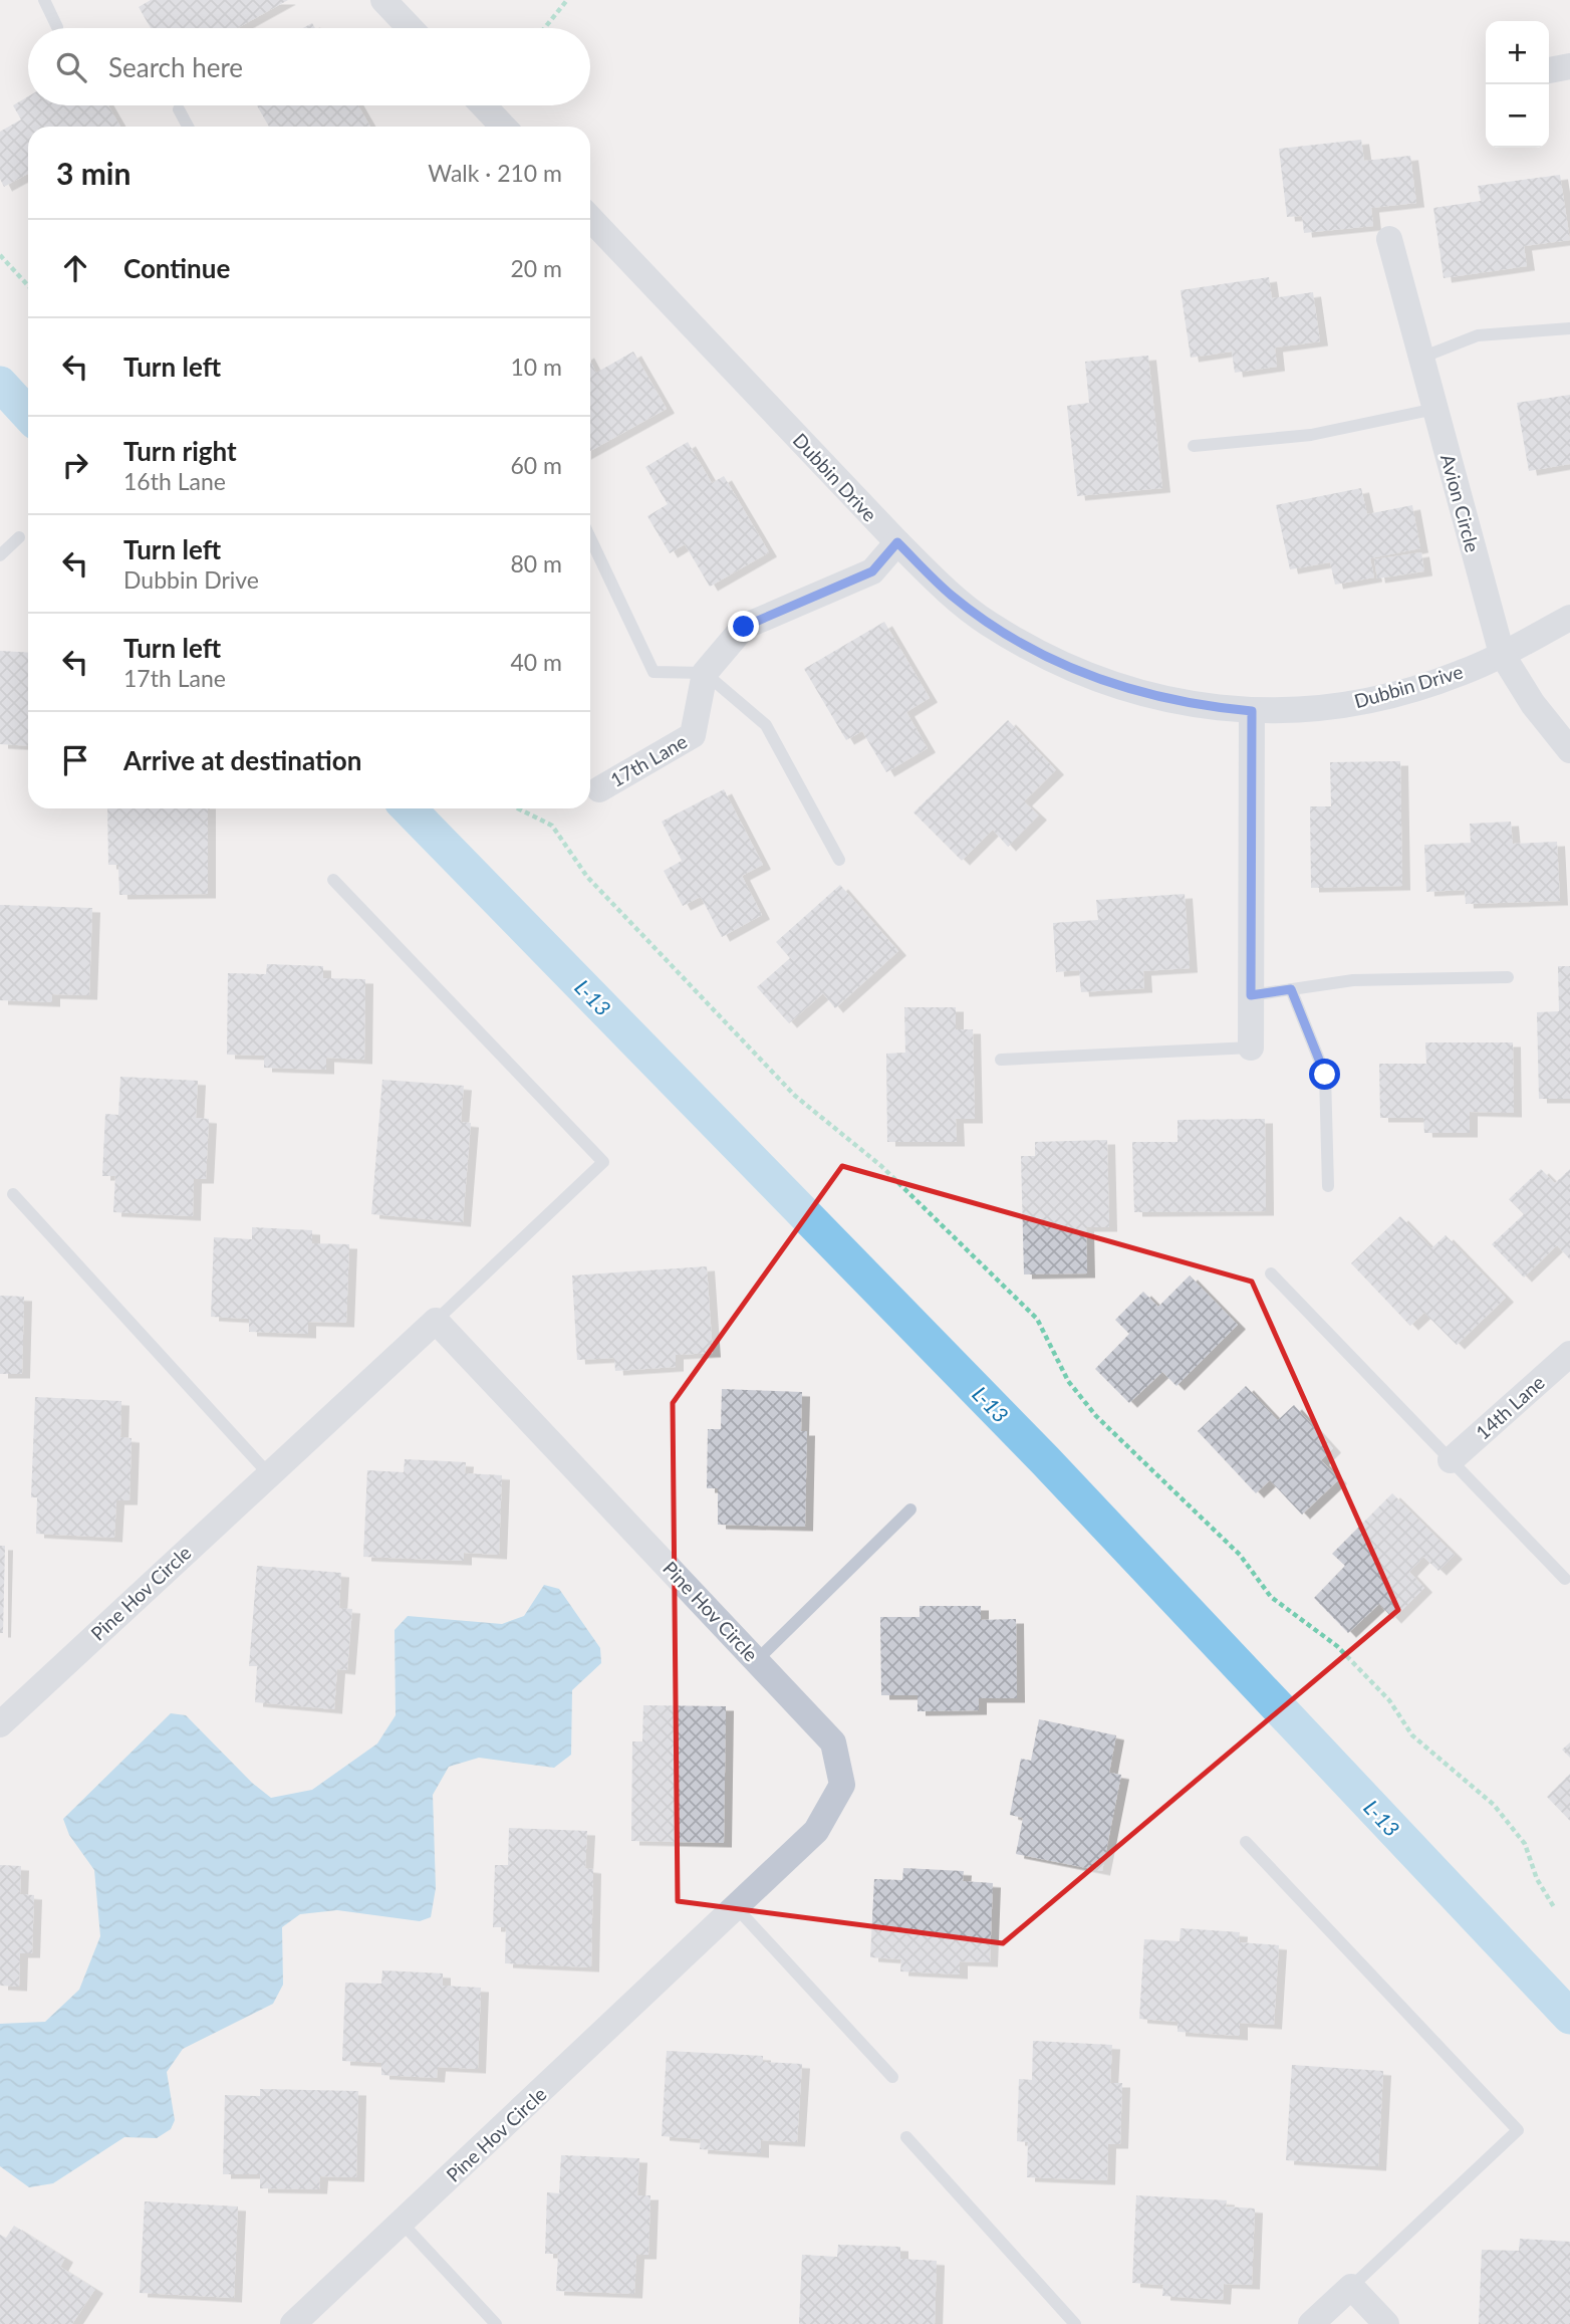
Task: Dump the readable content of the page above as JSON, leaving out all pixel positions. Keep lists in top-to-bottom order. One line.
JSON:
{"streets":{"street":["Dubbin Drive","Avion Circle","17th Lane","14th Lane","Pine Hov Circle"]},"crossings":[["Dubbin Drive","Avion Circle"],["Dubbin Drive","17th Lane"]],"water":["L-13"],"page":{"map_buttons":["+","−"],"search":"Search here","heading":["3 min","Walk · 210 m"],"list":[["Continue","20 m"],["Turn left","10 m"],["Turn right","16th Lane","60 m"],["Turn left","Dubbin Drive","80 m"],["Turn left","17th Lane","40 m"],"Arrive at destination"]}}
